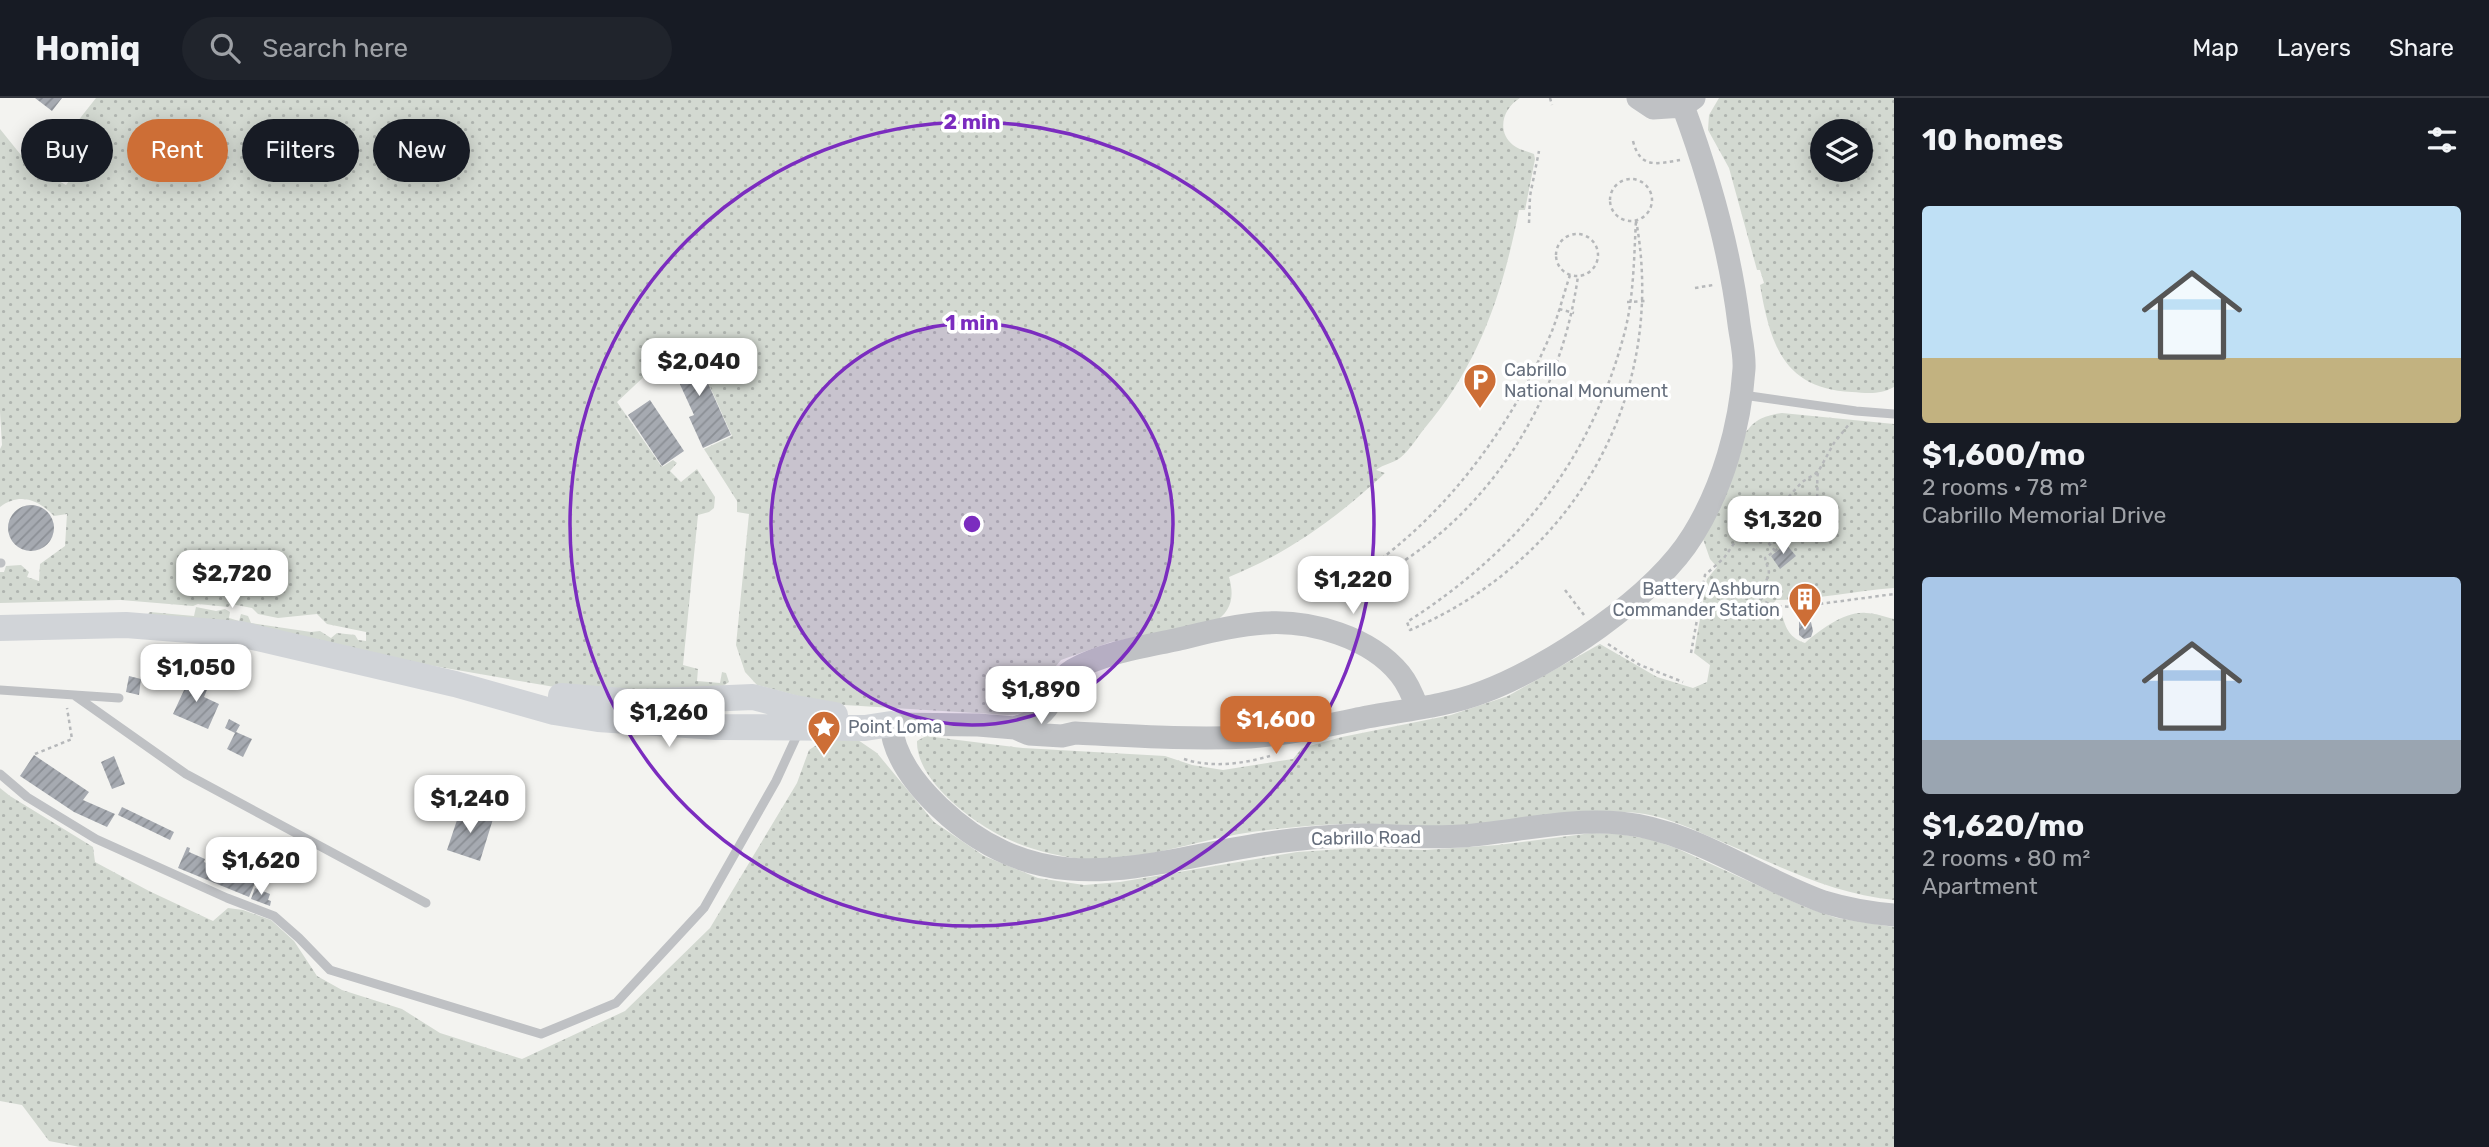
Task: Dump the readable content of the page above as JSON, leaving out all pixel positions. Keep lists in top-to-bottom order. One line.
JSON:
{"streets":{"street":["Cabrillo Road"]},"places":{"parking":["Cabrillo National Monument"],"building":["Battery Ashburn Commander Station"],"place":["Point Loma"]},"page":{"header":"Homiq","search":"Search here","nav":["Map","Layers","Share"],"heading":"10 homes","chip":["Buy","Rent","Filters","New"],"list":[{"name":"$1,600/mo","note":"2 rooms · 78 m² · Cabrillo Memorial Drive"},{"name":"$1,620/mo","note":"2 rooms · 80 m² · Apartment"}],"price":["$2,040","$1,320","$2,720","$1,220","$1,050","$1,890","$1,260","$1,600","$1,240","$1,620"]},"rings":["2 min","1 min"]}
